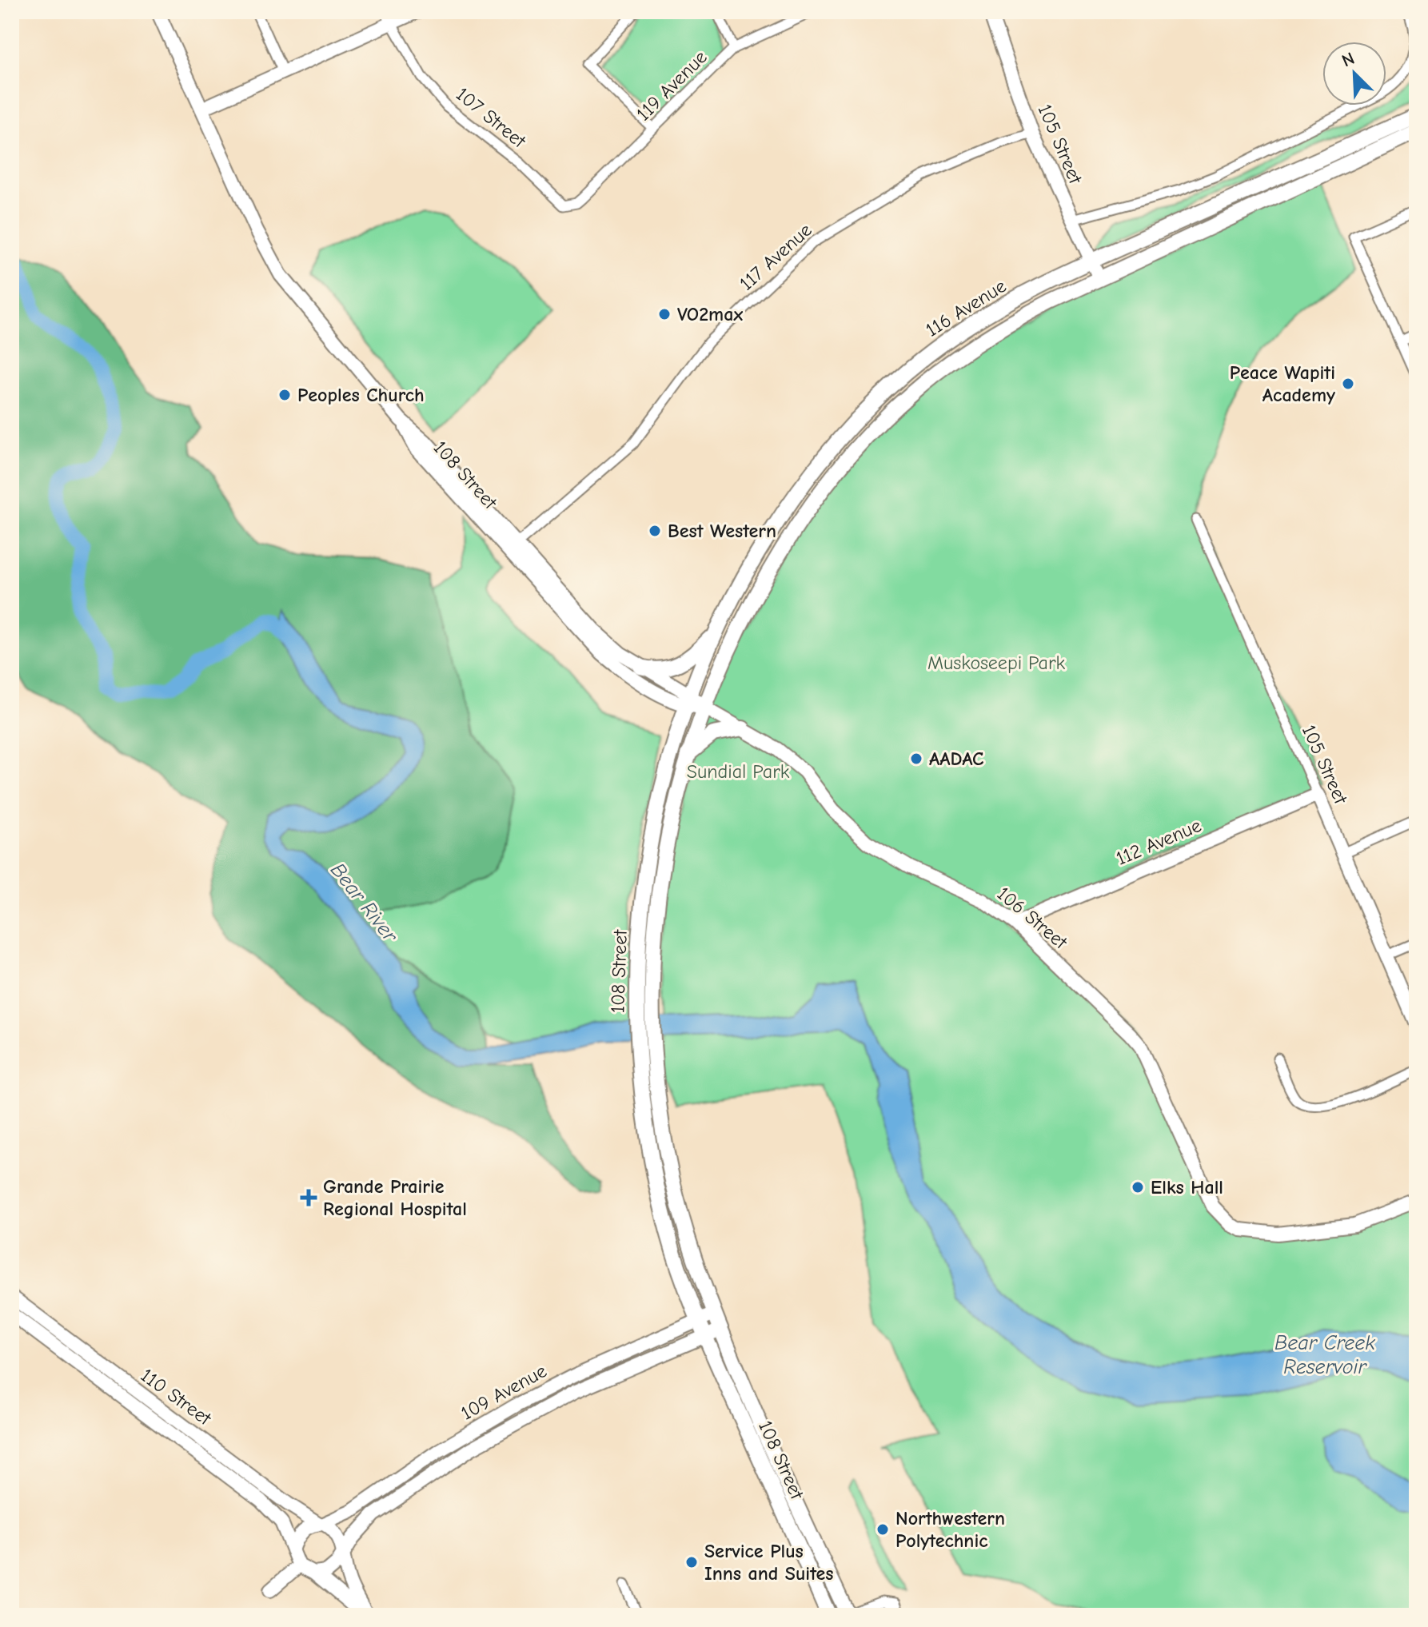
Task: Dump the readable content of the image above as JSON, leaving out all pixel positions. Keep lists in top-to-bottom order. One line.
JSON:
{"streets":{"main road":["116 Avenue","108 Street"],"street":["119 Avenue","107 Street","105 Street","117 Avenue","112 Avenue","106 Street","109 Avenue","110 Street"]},"crossings":[["119 Avenue","107 Street"],["105 Street","117 Avenue"],["105 Street","116 Avenue"],["105 Street","112 Avenue"],["117 Avenue","108 Street"],["116 Avenue","108 Street"],["116 Avenue","106 Street"],["108 Street","106 Street"],["108 Street","109 Avenue"],["112 Avenue","106 Street"],["109 Avenue","110 Street"]],"water":["Bear River","Bear Creek Reservoir"],"parks":["Muskoseepi Park","Sundial Park"],"places":{"other":["VO2max","Peace Wapiti Academy","Peoples Church","Best Western","AADAC","Elks Hall","Northwestern Polytechnic","Service Plus Inns and Suites"],"health":["Grande Prairie Regional Hospital"]},"north":"top left"}
